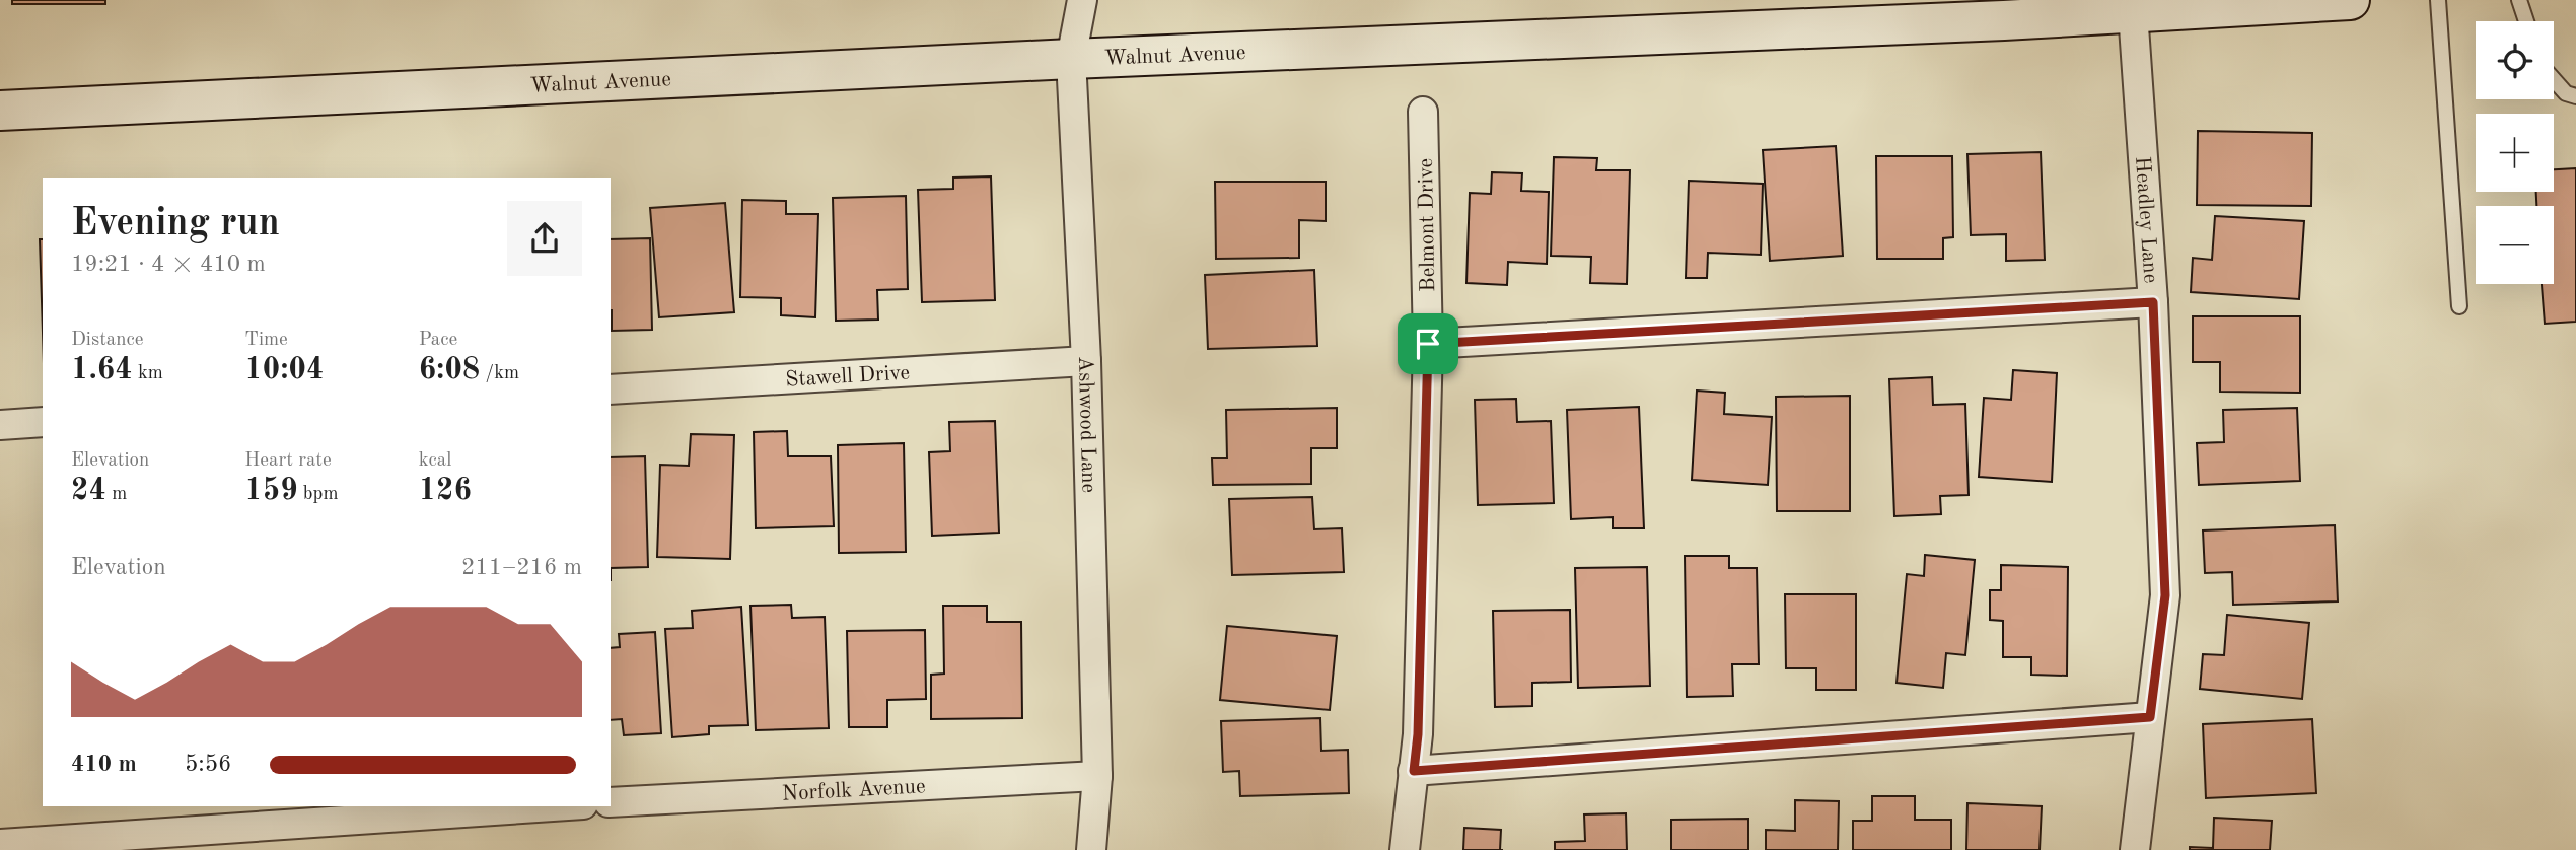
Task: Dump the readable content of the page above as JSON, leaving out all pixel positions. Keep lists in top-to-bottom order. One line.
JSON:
{"streets":{"street":["Walnut Avenue","Headley Lane","Belmont Drive","Stawell Drive","Ashwood Lane","Norfolk Avenue"]},"crossings":[["Walnut Avenue","Headley Lane"],["Walnut Avenue","Ashwood Lane"],["Stawell Drive","Ashwood Lane"],["Ashwood Lane","Norfolk Avenue"]],"page":{"map_buttons":["+","−"],"heading":["Evening run","19:21 · 4 × 410 m"],"stats":[["Distance","1.64 km"],["Time","10:04"],["Pace","6:08 /km"],["Elevation","24 m"],["Heart rate","159 bpm"],["kcal","126"]],"chart":["Elevation","211–216 m"],"list":[{"name":"410 m","note":"5:56"}]}}
